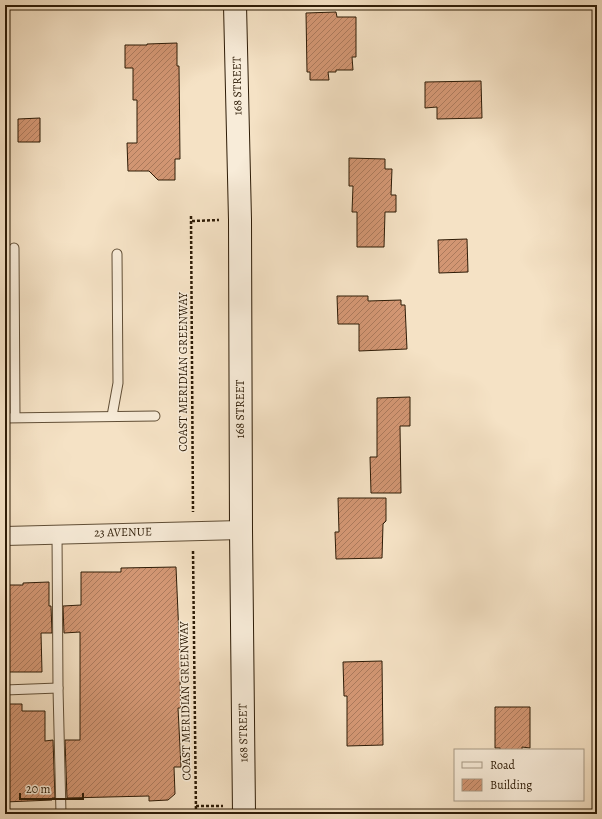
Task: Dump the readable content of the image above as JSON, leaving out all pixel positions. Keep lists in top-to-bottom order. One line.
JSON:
{"streets":{"main road":["168 STREET"],"street":["23 AVENUE"],"path":["COAST MERIDIAN GREENWAY"]},"crossings":[["168 STREET","23 AVENUE"]],"legend":["Road","Building"],"scale_bar":"20 m"}
